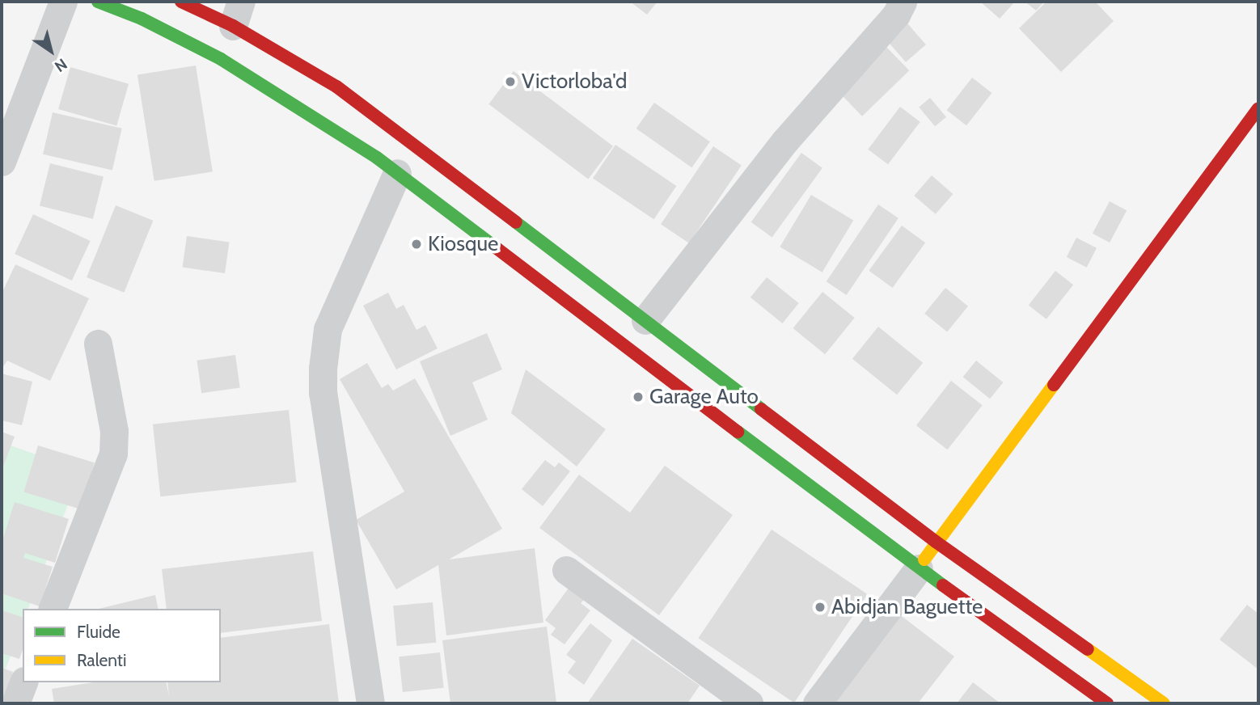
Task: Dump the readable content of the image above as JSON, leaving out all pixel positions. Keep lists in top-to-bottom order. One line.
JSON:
{"places":["Victorloba'd","Kiosque","Garage Auto","Abidjan Baguette"],"legend":["Fluide","Ralenti"],"north":"bottom right"}
